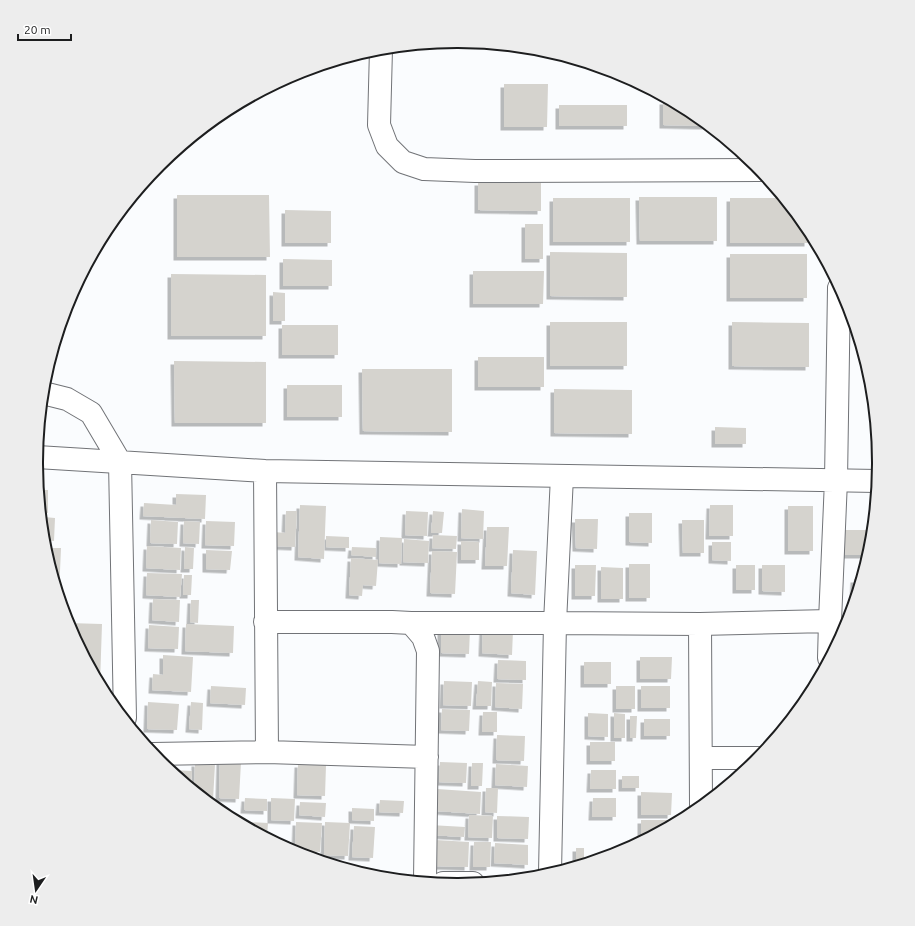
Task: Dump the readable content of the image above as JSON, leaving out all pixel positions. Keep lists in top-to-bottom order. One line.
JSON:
{"scale_bar":"20 m","north":"bottom"}
